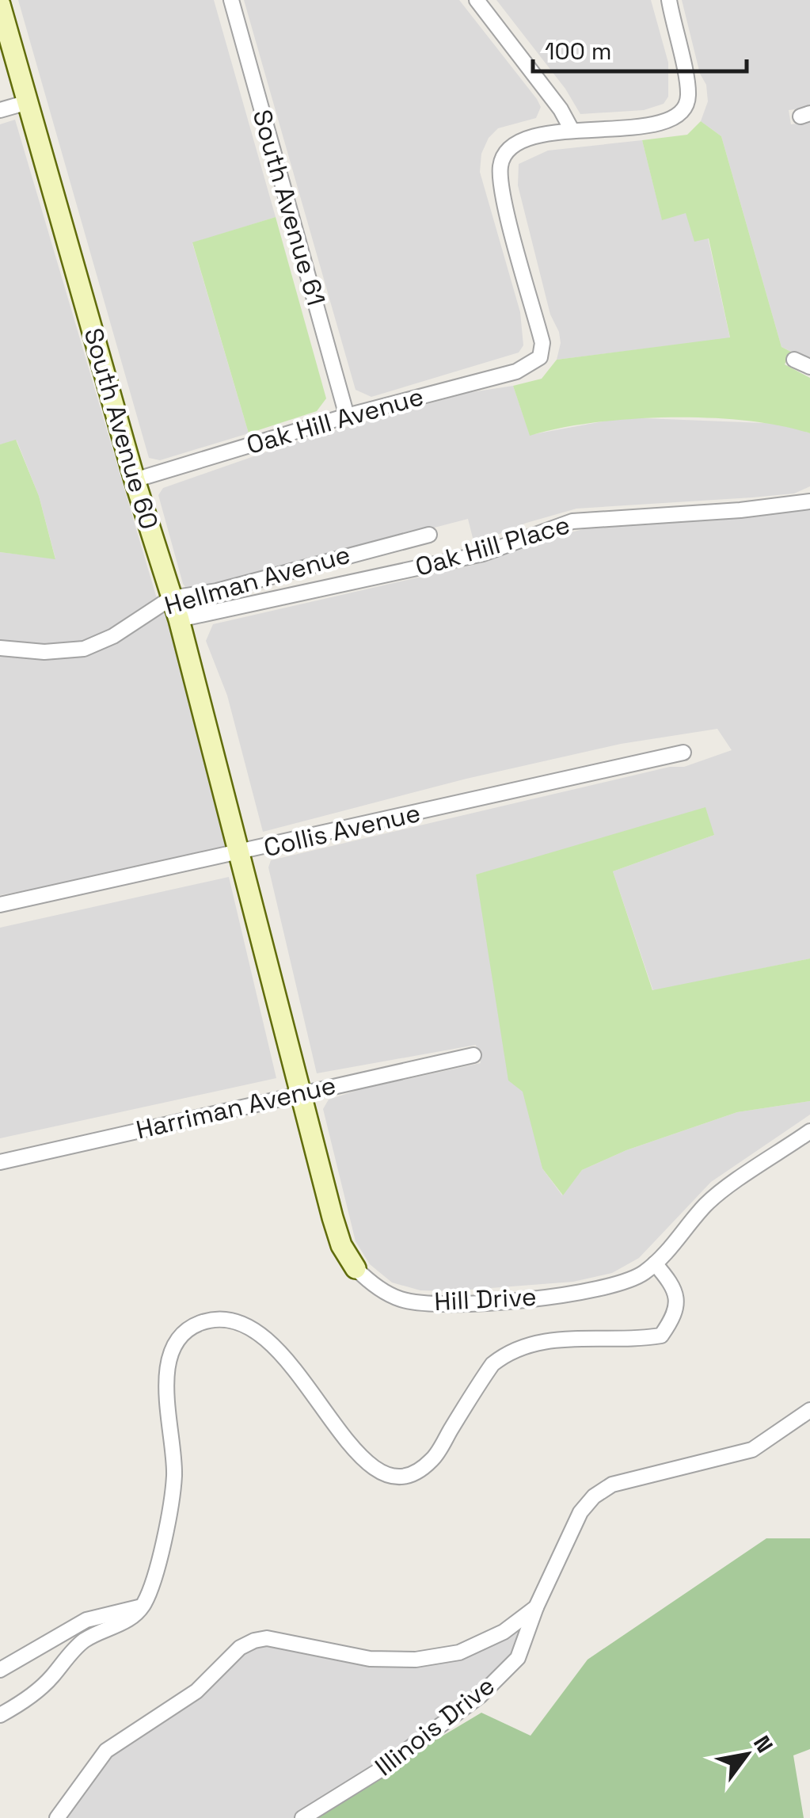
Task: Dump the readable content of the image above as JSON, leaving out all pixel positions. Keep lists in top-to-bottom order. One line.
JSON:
{"streets":{"street":["South Avenue 61","Oak Hill Avenue","South Avenue 60","Oak Hill Place","Hellman Avenue","Collis Avenue","Harriman Avenue","Hill Drive","Illinois Drive"]},"crossings":[["South Avenue 61","Oak Hill Avenue"],["Oak Hill Avenue","South Avenue 60"],["South Avenue 60","Oak Hill Place"],["South Avenue 60","Hellman Avenue"],["South Avenue 60","Collis Avenue"],["South Avenue 60","Hill Drive"],["Collis Avenue","Hill Drive"],["Harriman Avenue","Hill Drive"]],"scale_bar":"100 m","north":"top right"}
